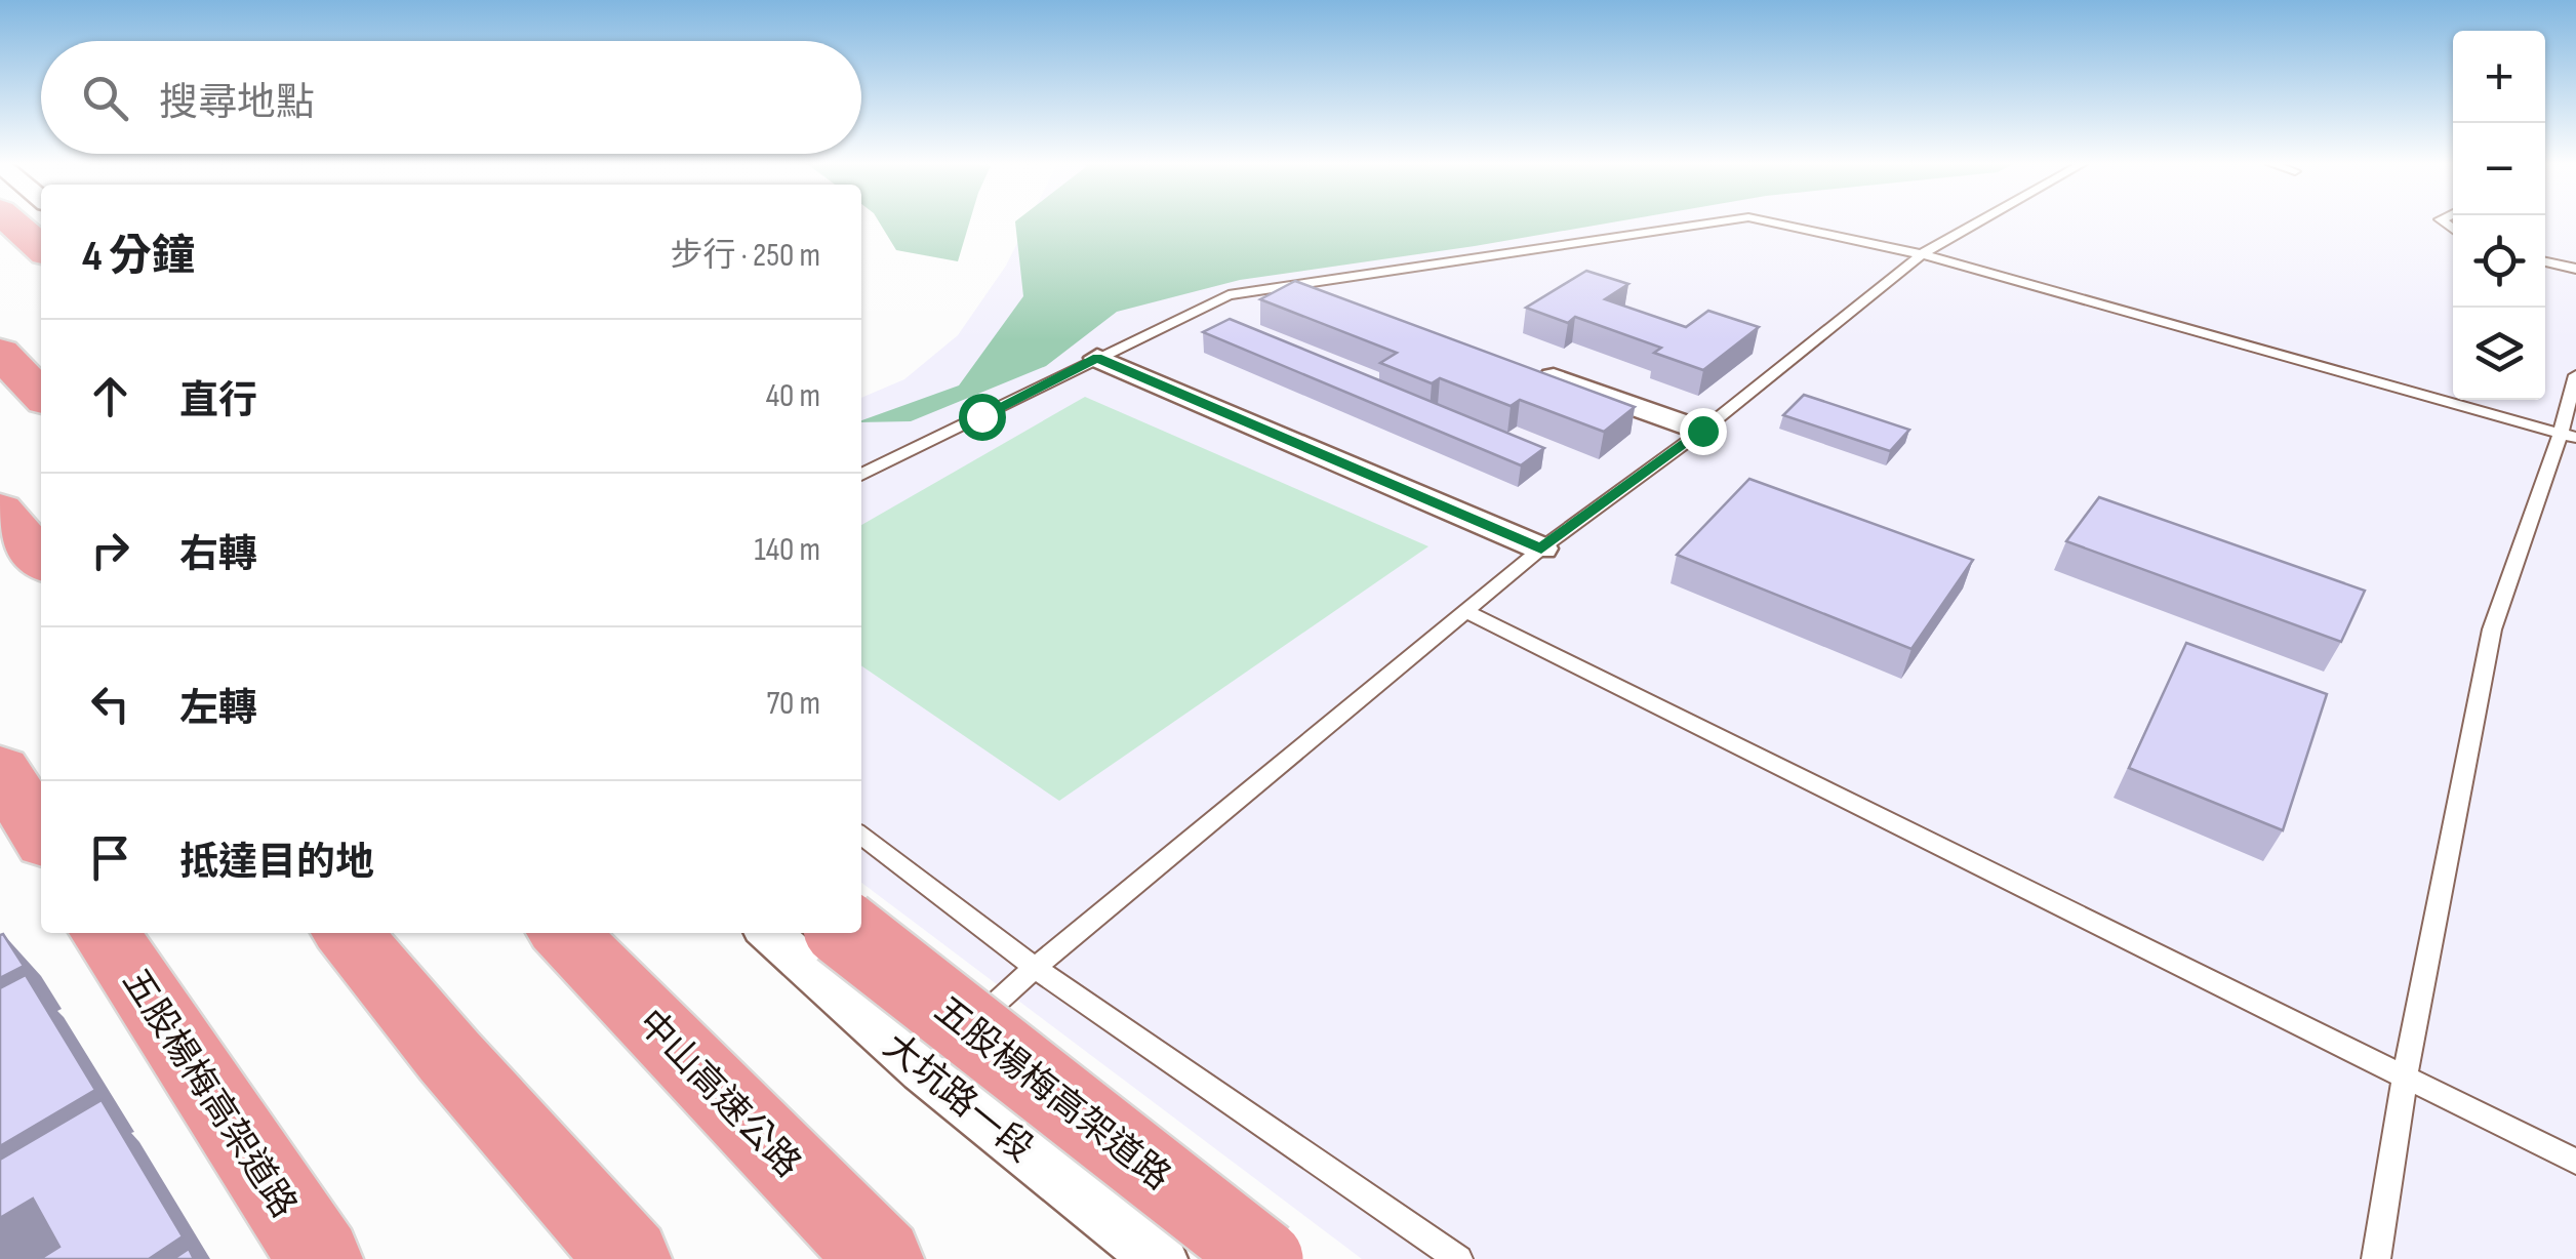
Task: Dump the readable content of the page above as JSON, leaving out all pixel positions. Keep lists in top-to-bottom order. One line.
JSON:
{"streets":{"highway":["五股楊梅高架道路","中山高速公路"],"street":["大坑路一段"]},"page":{"map_buttons":["+","−"],"search":"搜尋地點","heading":["4 分鐘","步行 · 250 m"],"list":[["直行","40 m"],["右轉","140 m"],["左轉","70 m"],"抵達目的地"]}}
